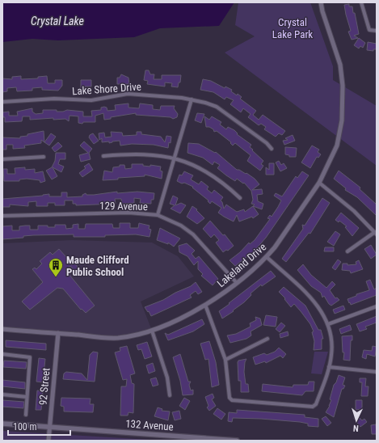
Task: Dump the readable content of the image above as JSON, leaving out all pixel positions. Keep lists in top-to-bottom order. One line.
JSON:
{"streets":{"main road":["132 Avenue"],"street":["Lake Shore Drive","129 Avenue","Lakeland Drive","92 Street"]},"crossings":[["129 Avenue","Lakeland Drive"],["Lakeland Drive","92 Street"],["92 Street","132 Avenue"]],"water":["Crystal Lake"],"parks":["Crystal Lake Park"],"places":{"building":["Maude Clifford Public School"]},"scale_bar":"100 m","north":"bottom"}
